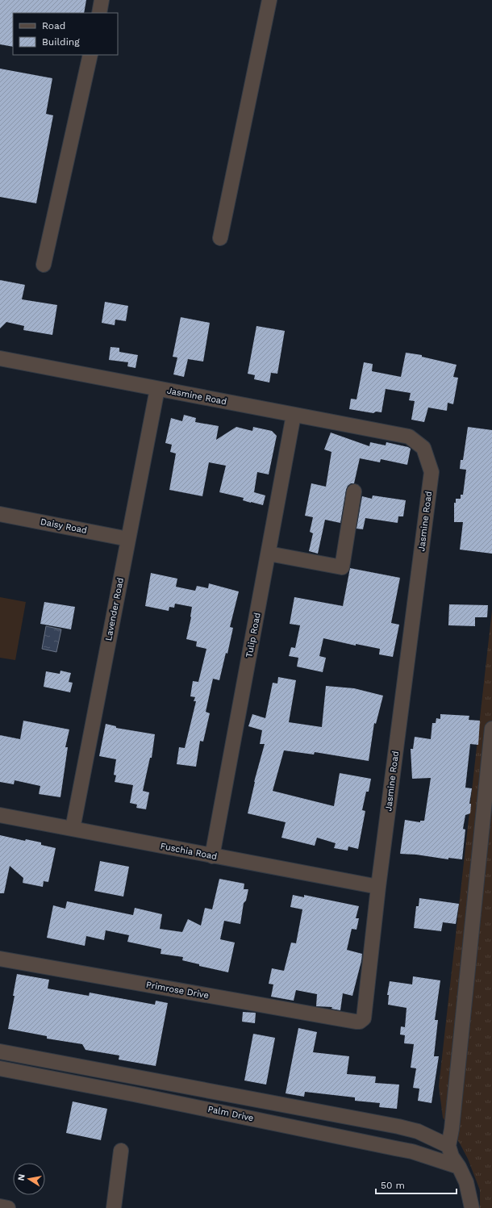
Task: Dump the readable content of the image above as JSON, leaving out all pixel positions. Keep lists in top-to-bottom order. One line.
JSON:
{"streets":{"street":["Jasmine Road","Daisy Road","Lavender Road","Tulip Road","Fuschia Road","Primrose Drive","Palm Drive"]},"crossings":[["Jasmine Road","Lavender Road"],["Jasmine Road","Tulip Road"],["Jasmine Road","Fuschia Road"],["Jasmine Road","Primrose Drive"],["Daisy Road","Lavender Road"],["Lavender Road","Fuschia Road"],["Tulip Road","Fuschia Road"]],"legend":["Road","Building"],"scale_bar":"50 m","north":"left"}
